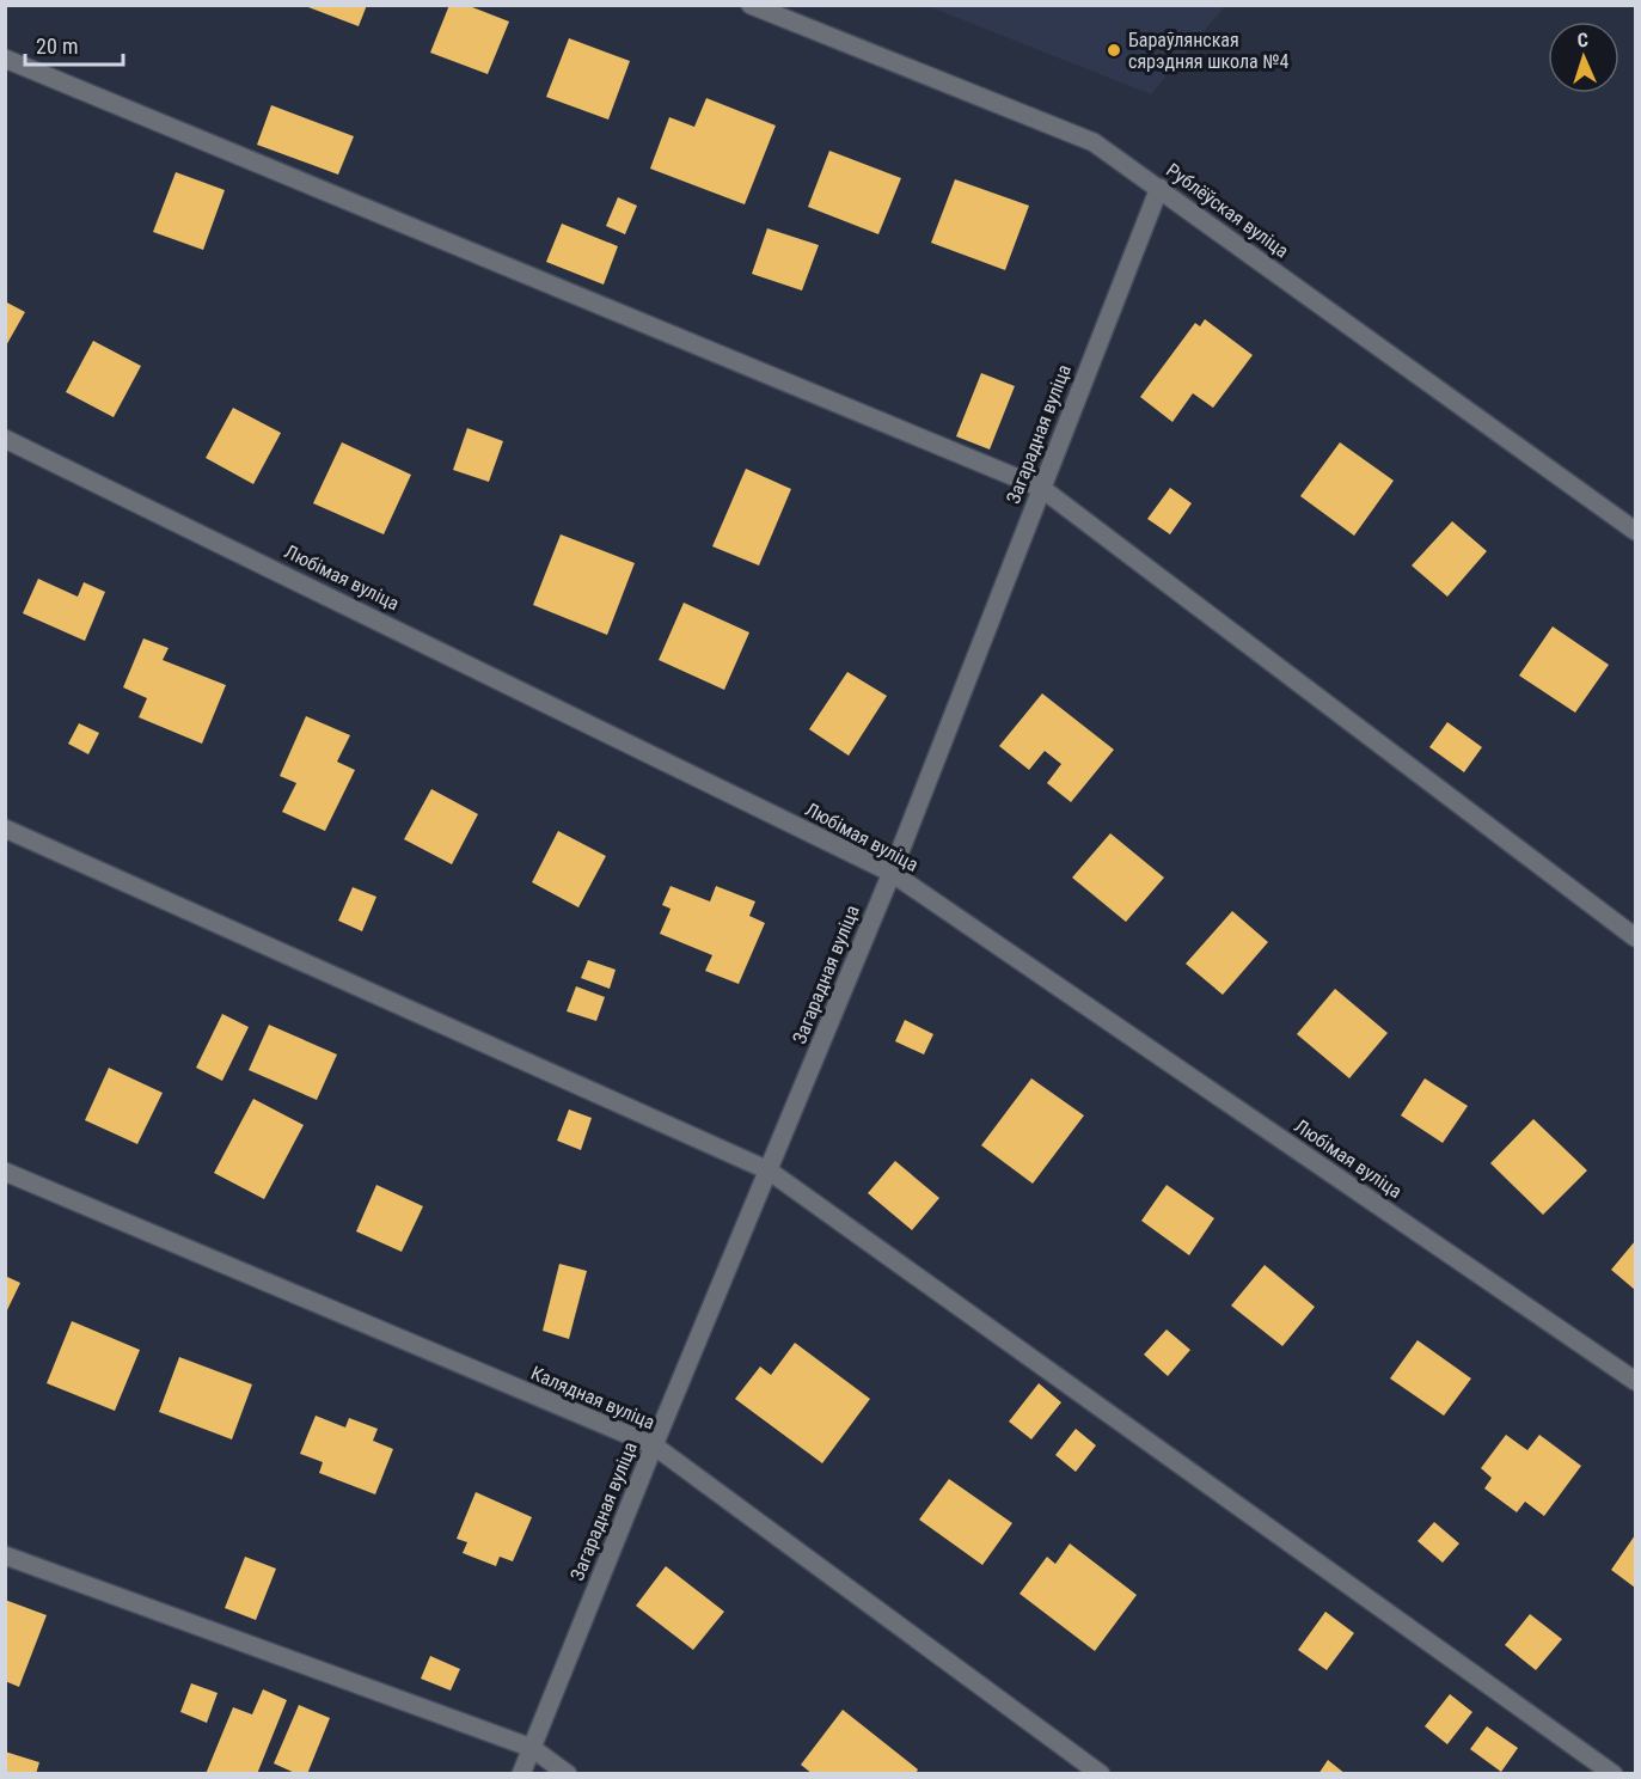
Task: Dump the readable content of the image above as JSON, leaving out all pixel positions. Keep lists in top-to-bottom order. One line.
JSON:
{"streets":{"street":["Рублёўская вуліца","Загарадная вуліца","Любімая вуліца","Калядная вуліца"]},"crossings":[["Рублёўская вуліца","Загарадная вуліца"],["Загарадная вуліца","Любімая вуліца"],["Загарадная вуліца","Калядная вуліца"]],"places":["Бараўлянская сярэдняя школа №4"],"scale_bar":"20 m","north":"top"}
